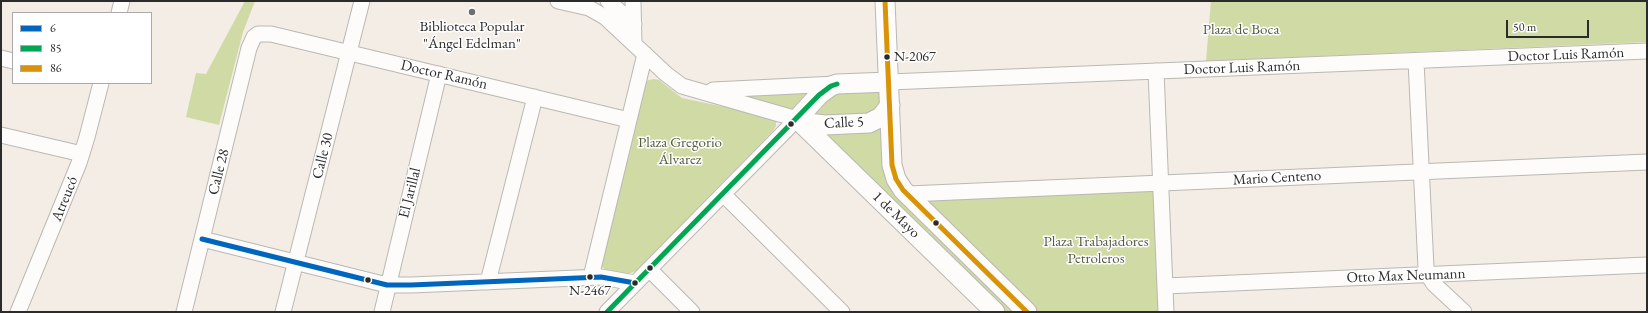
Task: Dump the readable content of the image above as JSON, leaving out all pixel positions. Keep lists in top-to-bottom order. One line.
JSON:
{"streets":{"main road":["Doctor Luis Ramón","Calle 5","1 de Mayo"],"street":["Doctor Ramón","Calle 30","Calle 28","Mario Centeno","El Jarillal","Atreucó","Otto Max Neumann"]},"crossings":[["Doctor Luis Ramón","Calle 5"],["Doctor Luis Ramón","1 de Mayo"],["Doctor Ramón","Calle 30"],["Doctor Ramón","Calle 28"],["Doctor Ramón","El Jarillal"],["Calle 5","1 de Mayo"],["Mario Centeno","1 de Mayo"]],"parks":["Plaza de Boca","Plaza Gregorio Álvarez","Plaza Trabajadores Petroleros"],"places":["Biblioteca Popular \"Ángel Edelman\"","N-2067","N-2467"],"lines":["transit line 86","transit line 85","transit line 6"],"legend":["6","85","86"],"scale_bar":"50 m"}
